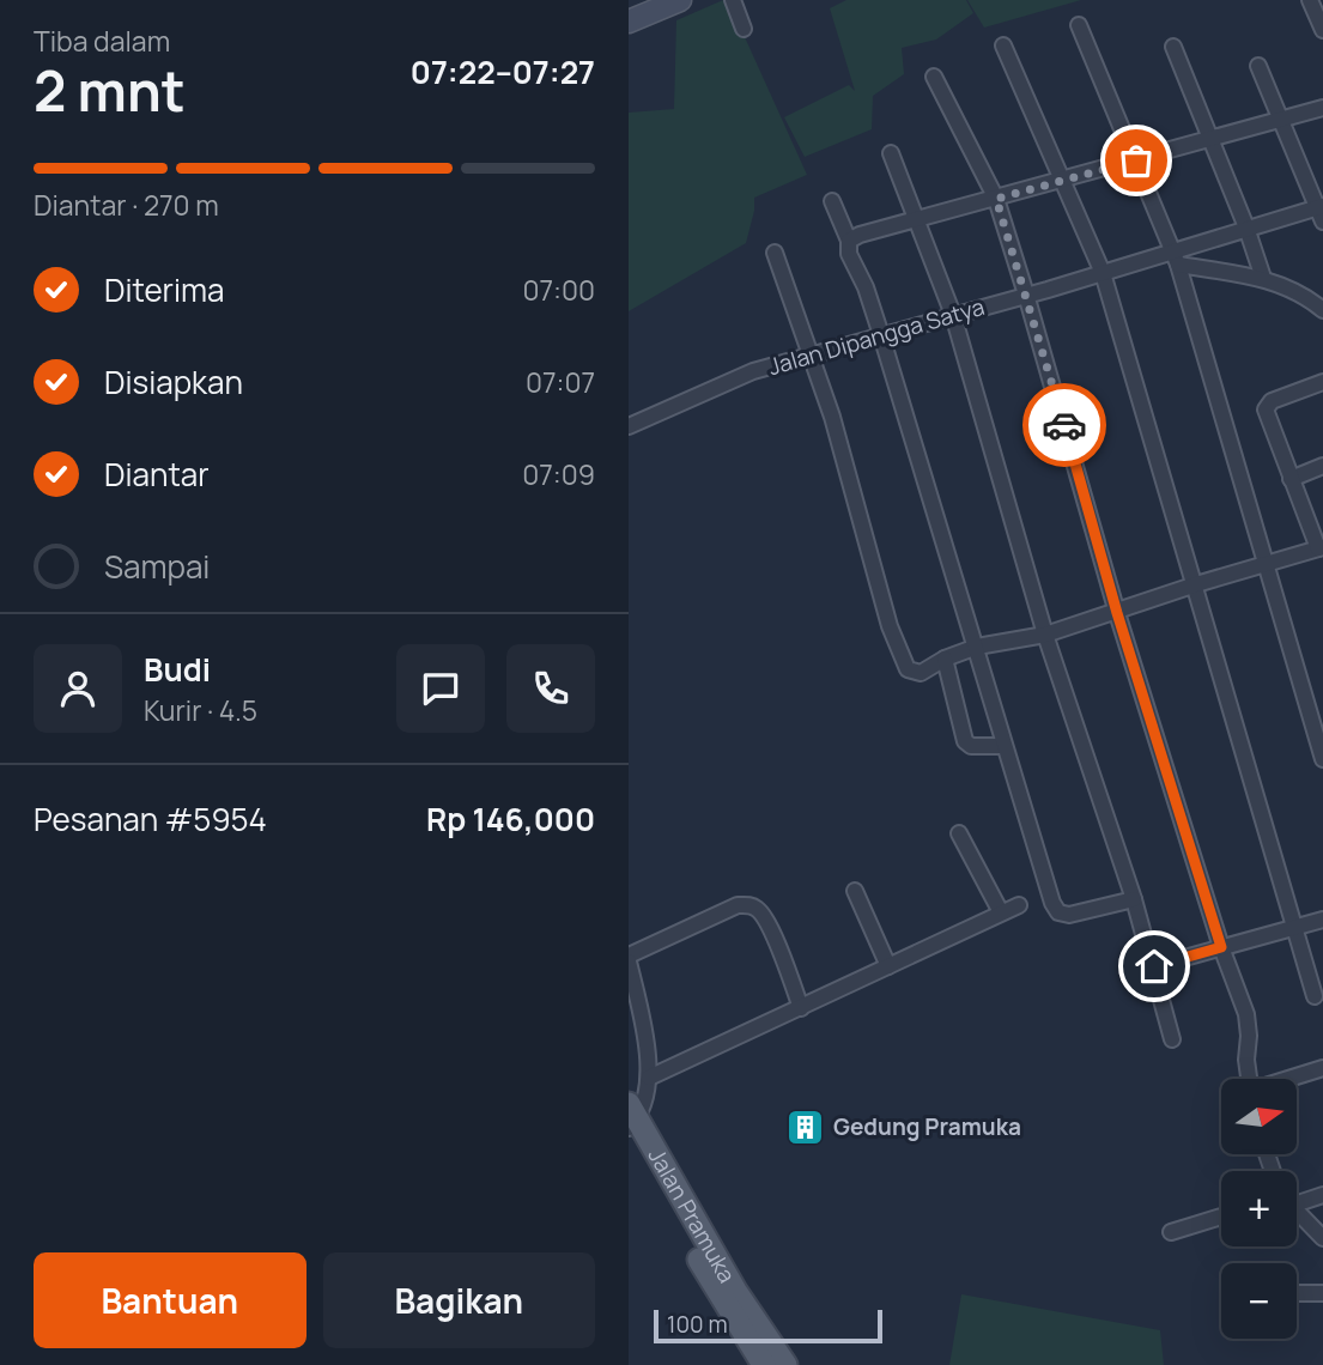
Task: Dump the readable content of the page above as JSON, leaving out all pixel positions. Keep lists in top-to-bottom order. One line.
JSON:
{"streets":{"main road":["Jalan Pramuka"],"street":["Jalan Dipangga Satya"]},"places":{"building":["Gedung Pramuka"]},"scale_bar":"100 m","north":"right","page":{"heading":["2 mnt","Tiba dalam","07:22–07:27"],"panel":["Budi","Kurir · 4.5","Pesanan #5954","Rp 146,000"],"bar":"Diantar · 270 m","list":[["Diterima","07:00"],["Disiapkan","07:07"],["Diantar","07:09"],"Sampai"],"map_buttons":["+","−"],"buttons":["Bantuan","Bagikan"],"scale":"100 m"}}
